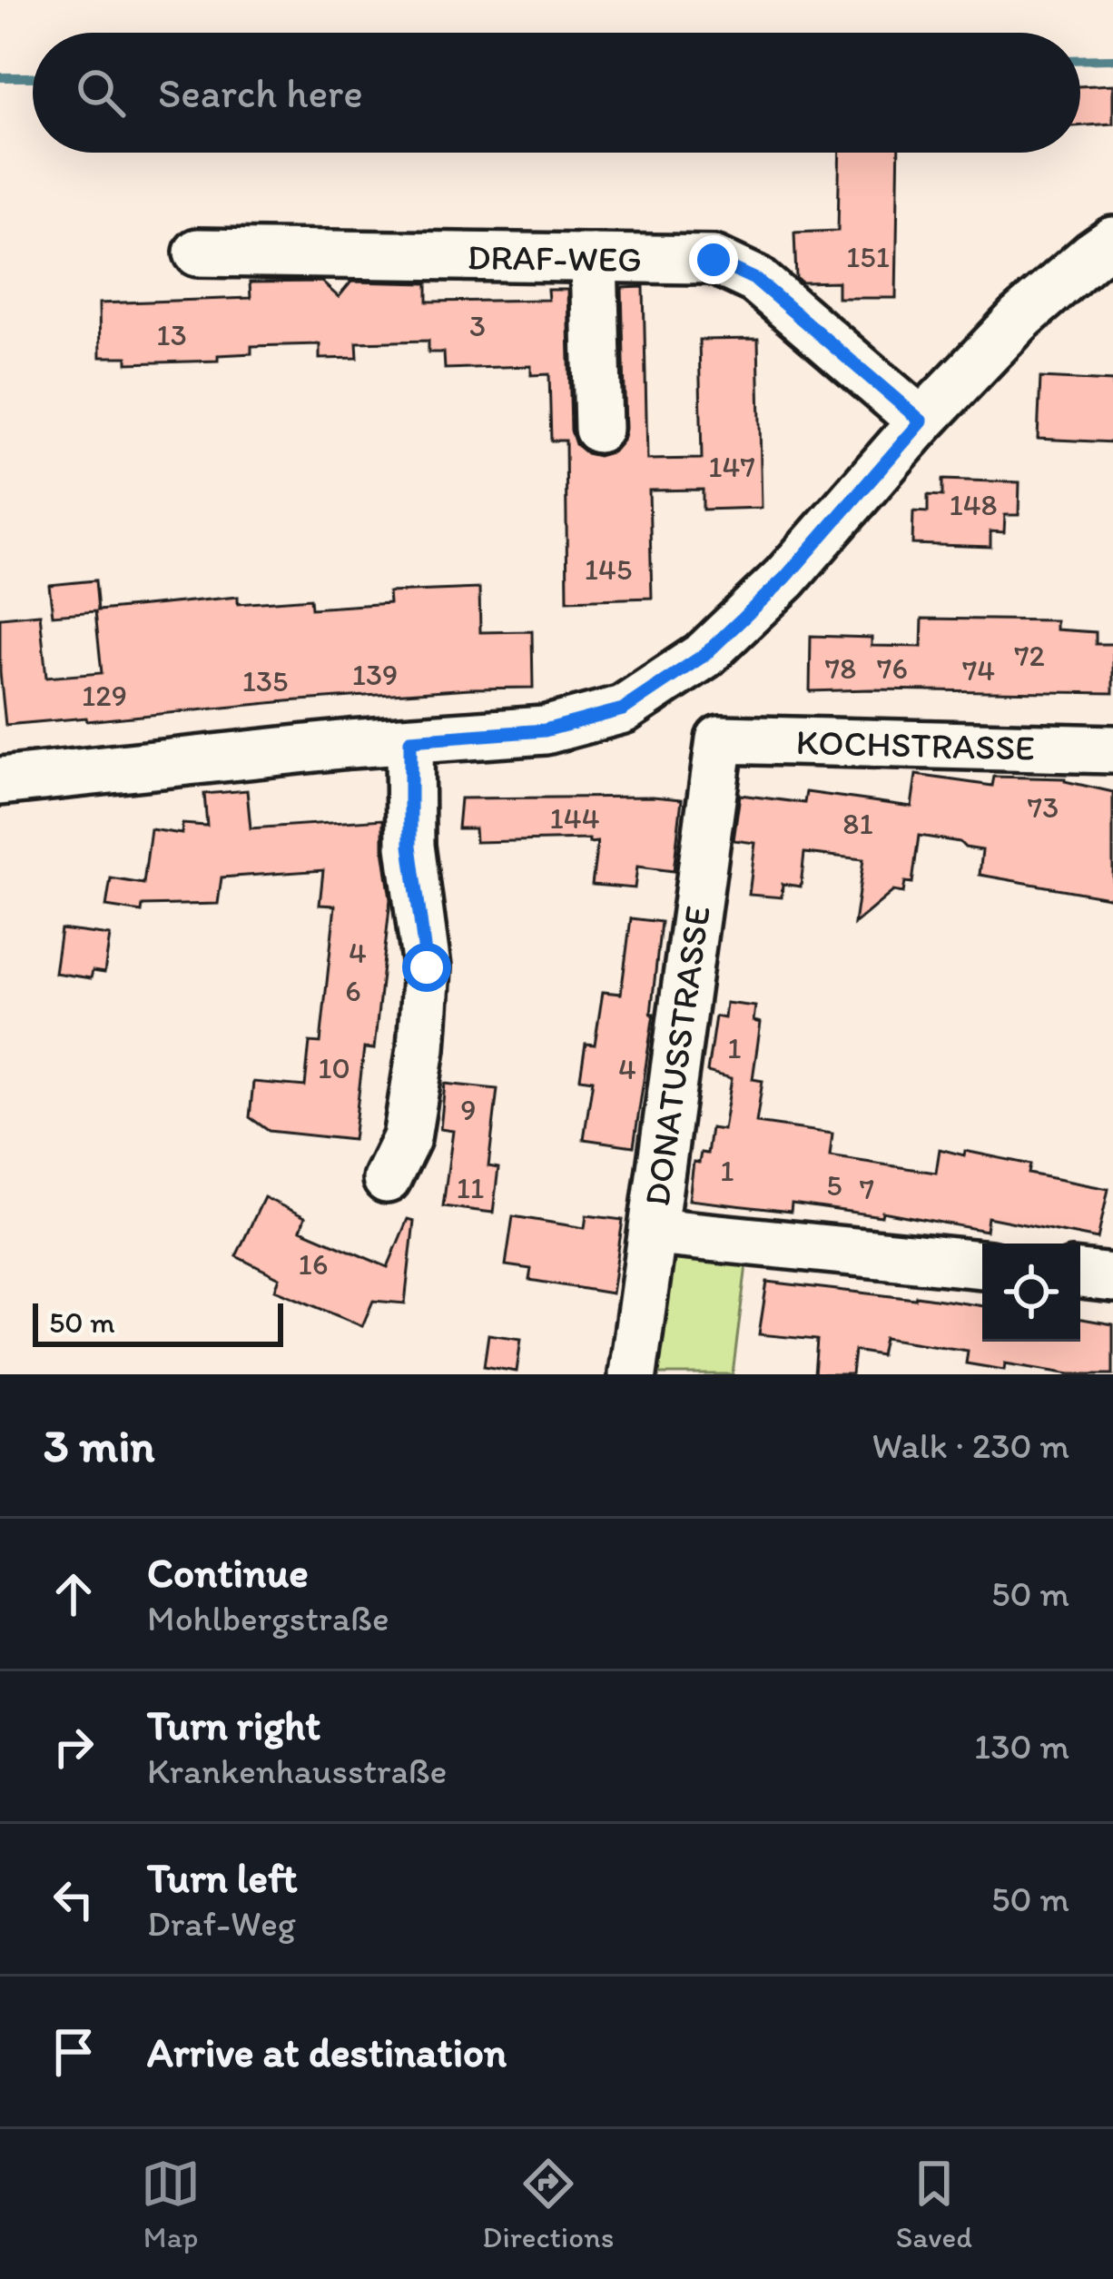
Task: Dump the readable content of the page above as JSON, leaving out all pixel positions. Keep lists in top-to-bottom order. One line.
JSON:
{"streets":{"street":["DRAF-WEG","KOCHSTRASSE","DONATUSSTRASSE"]},"crossings":[["KOCHSTRASSE","DONATUSSTRASSE"]],"house_numbers":["151","3","13","147","148","145","72","78","76","74","139","135","129","73","144","81","4","6","1","10","4","9","1","5","11","7","16"],"scale_bar":"50 m","page":{"search":"Search here","scale":"50 m","heading":["3 min","Walk · 230 m"],"list":[["Continue","Mohlbergstraße","50 m"],["Turn right","Krankenhausstraße","130 m"],["Turn left","Draf-Weg","50 m"],"Arrive at destination"],"nav":["Map","Directions","Saved"]}}
